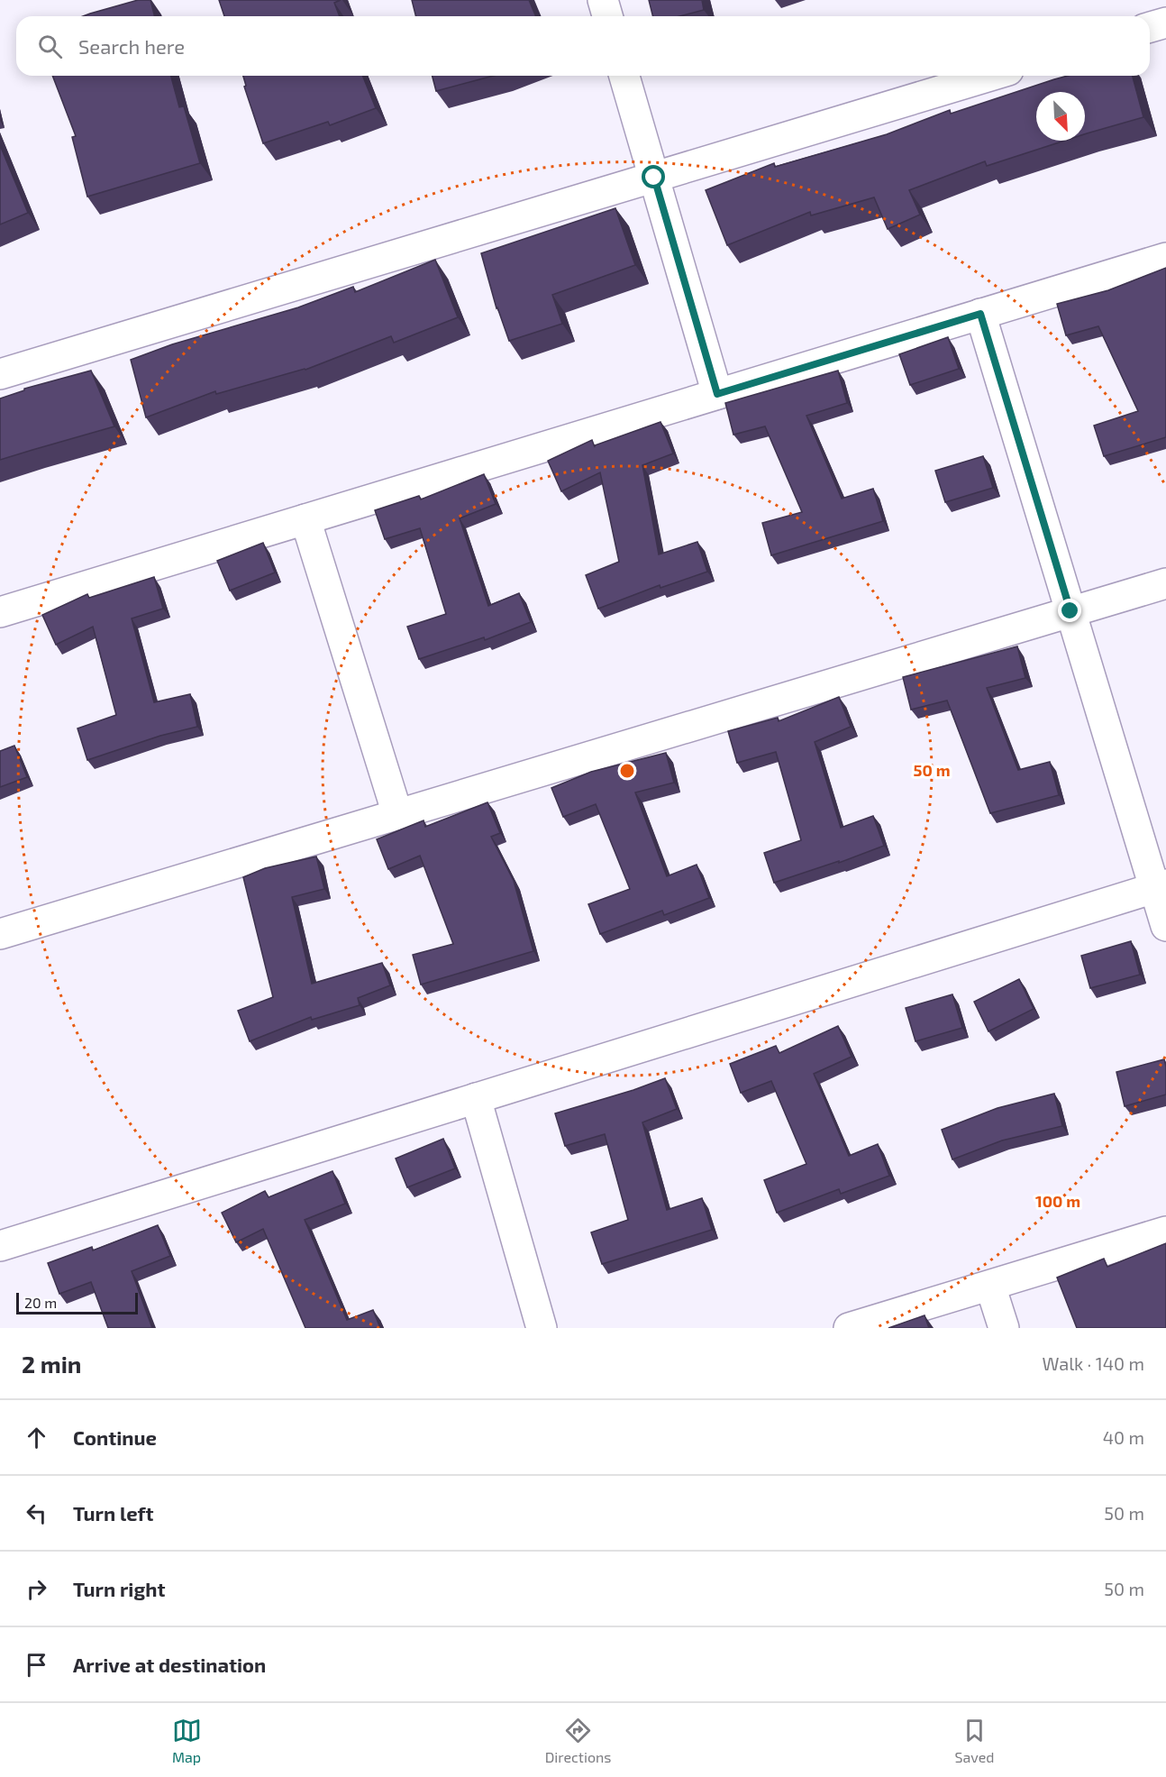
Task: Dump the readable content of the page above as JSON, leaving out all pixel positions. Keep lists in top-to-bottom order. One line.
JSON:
{"scale_bar":"20 m","north":"bottom right","page":{"search":"Search here","scale":"20 m","heading":["2 min","Walk · 140 m"],"list":[["Continue","40 m"],["Turn left","50 m"],["Turn right","50 m"],"Arrive at destination"],"nav":["Map","Directions","Saved"]},"rings":["50 m","100 m"]}
